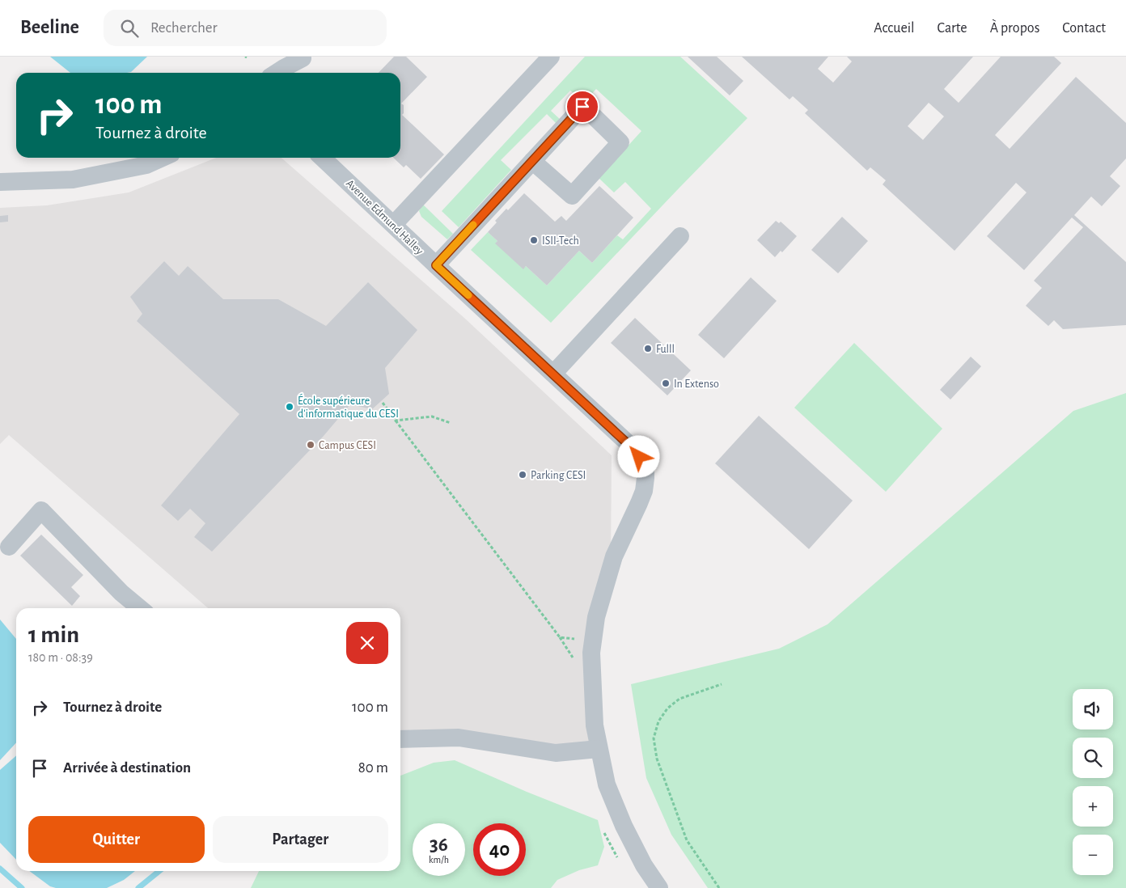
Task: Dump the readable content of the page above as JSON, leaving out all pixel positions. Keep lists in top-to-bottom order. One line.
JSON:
{"streets":{"street":["Avenue Edmund Halley"]},"places":["ISII-Tech","Fulll","In Extenso","École supérieure d'informatique du CESI","Campus CESI","Parking CESI"],"page":{"header":"Beeline","search":"Rechercher","nav":["Accueil","Carte","À propos","Contact"],"turn":["100 m","Tournez à droite"],"heading":["1 min","180 m · 08:39"],"list":[{"name":"Tournez à droite","value":"100 m"},{"name":"Arrivée à destination","value":"80 m"}],"map_buttons":["+","−"],"buttons":["Quitter","Partager"],"speed":"36 km/h","limit":"40"}}
